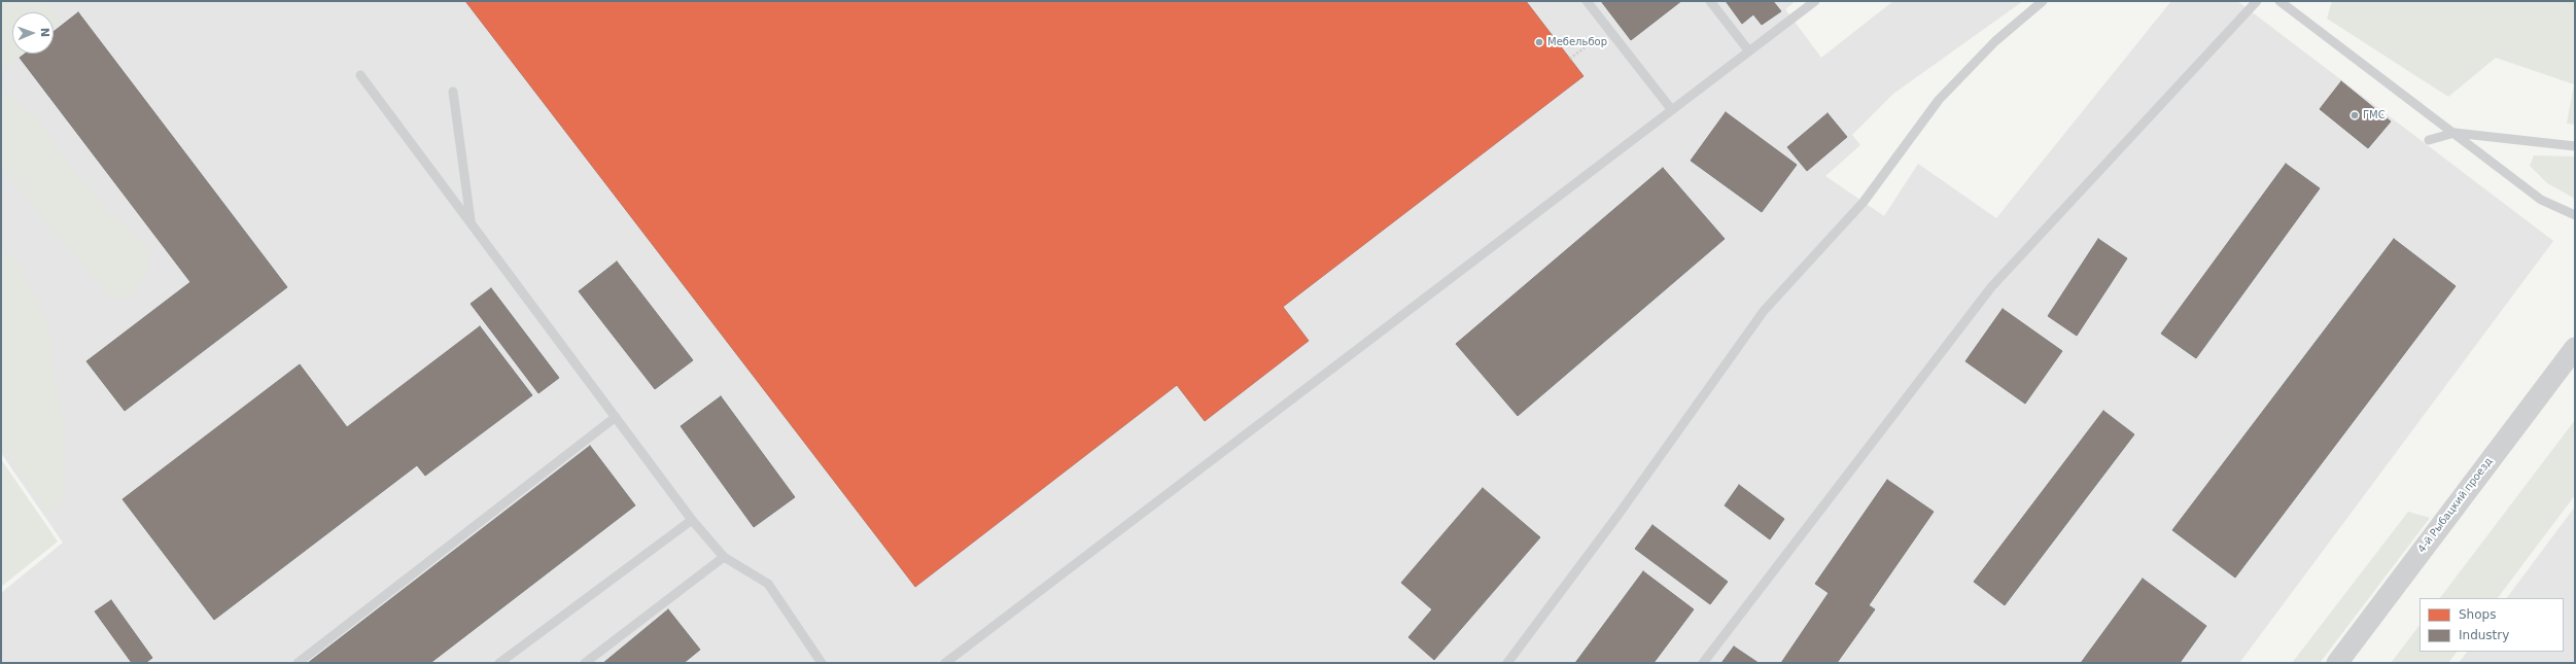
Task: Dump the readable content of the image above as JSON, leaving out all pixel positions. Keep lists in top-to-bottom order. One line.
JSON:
{"streets":{"street":["4-й Рыбацкий проезд"]},"places":["Мебельбор","ГМС"],"legend":["Shops","Industry"],"north":"right"}
